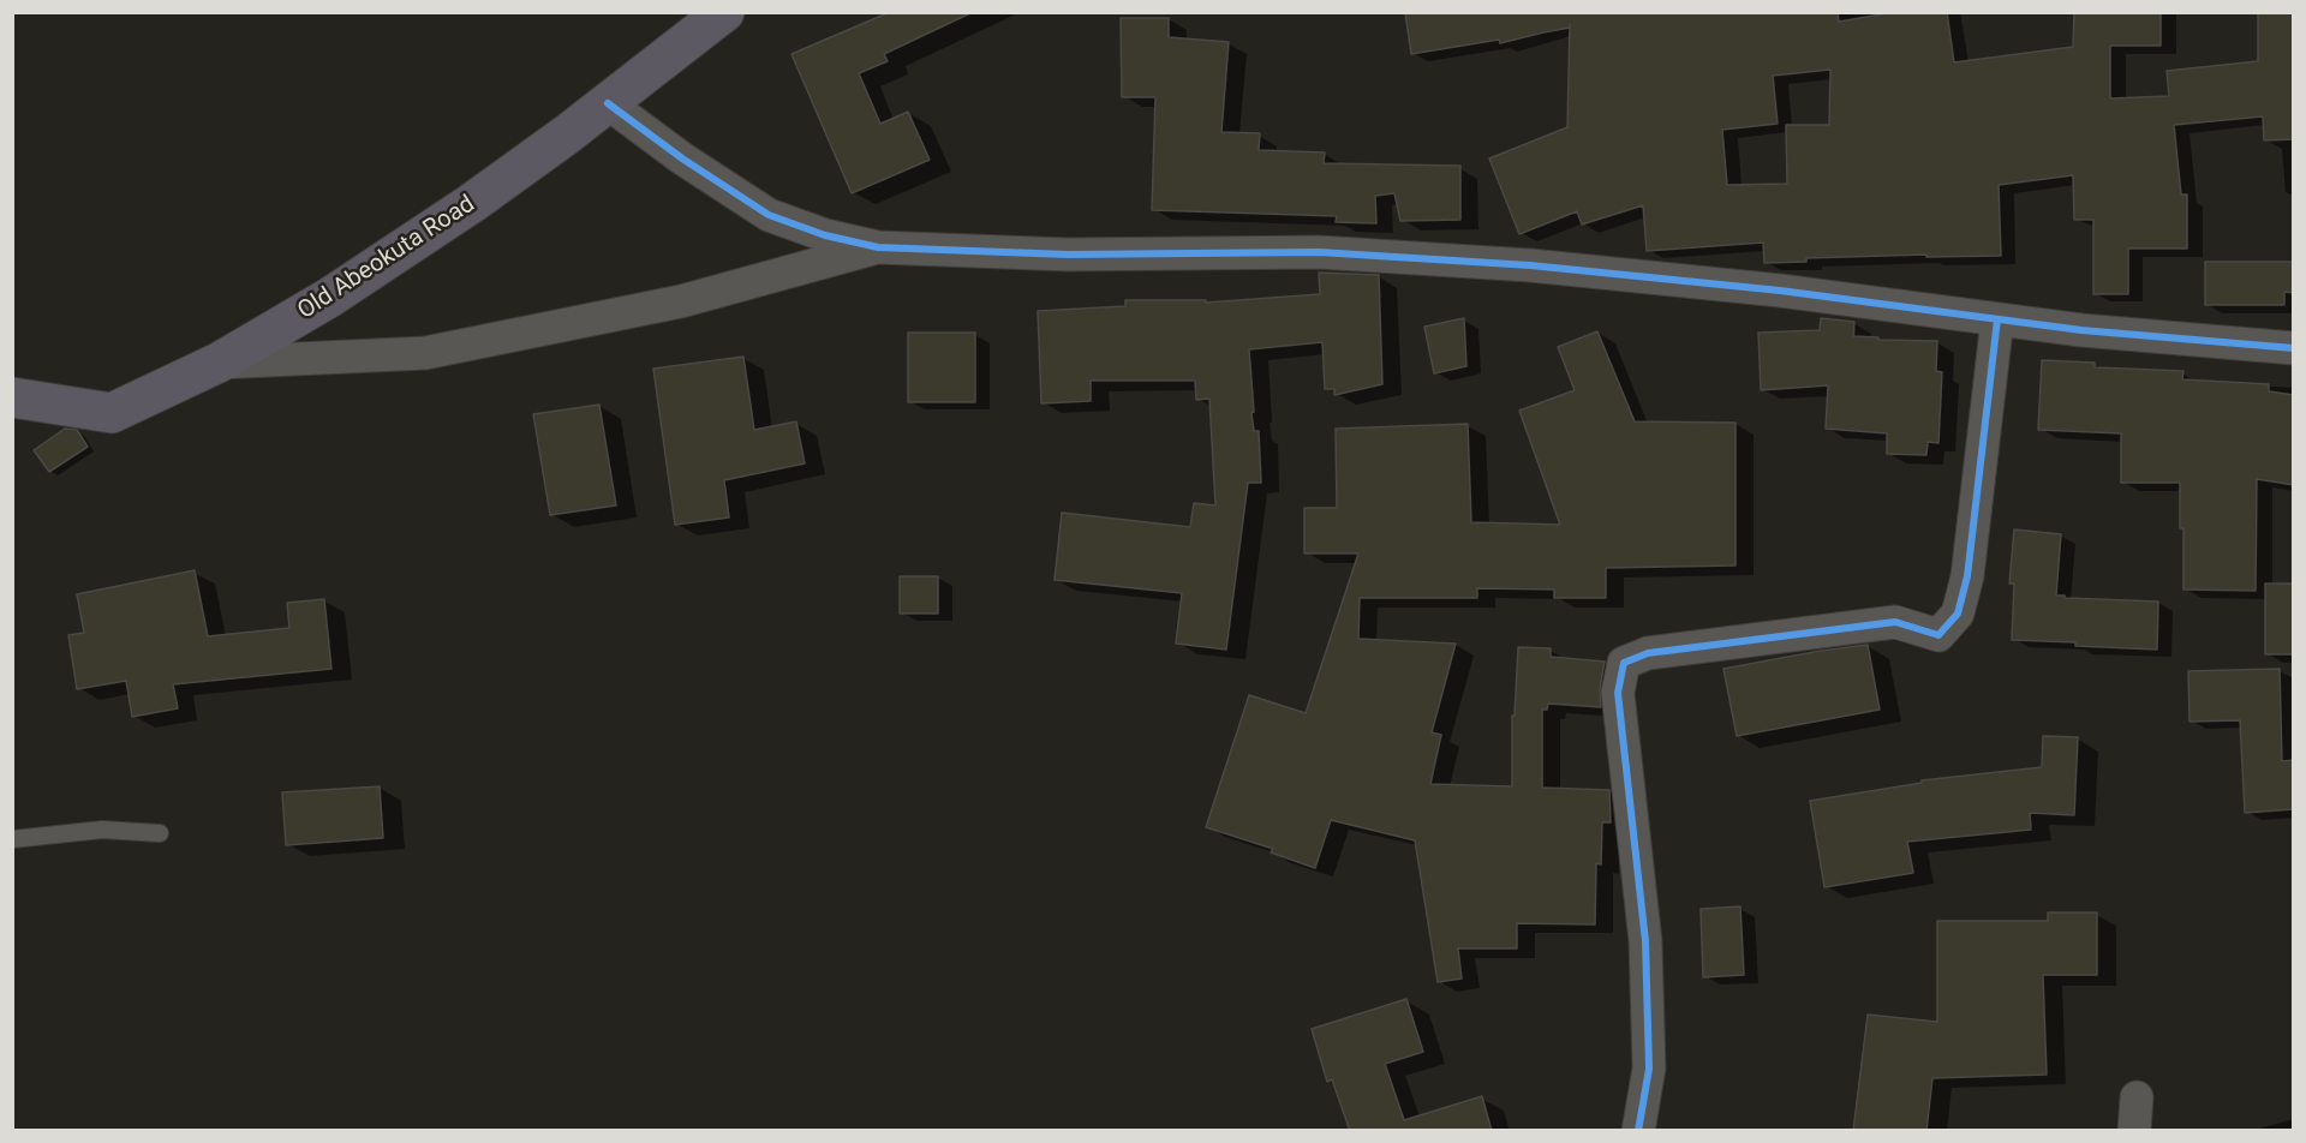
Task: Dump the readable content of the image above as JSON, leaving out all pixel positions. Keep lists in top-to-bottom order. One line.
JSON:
{"streets":{"highway":["Old Abeokuta Road"]}}
